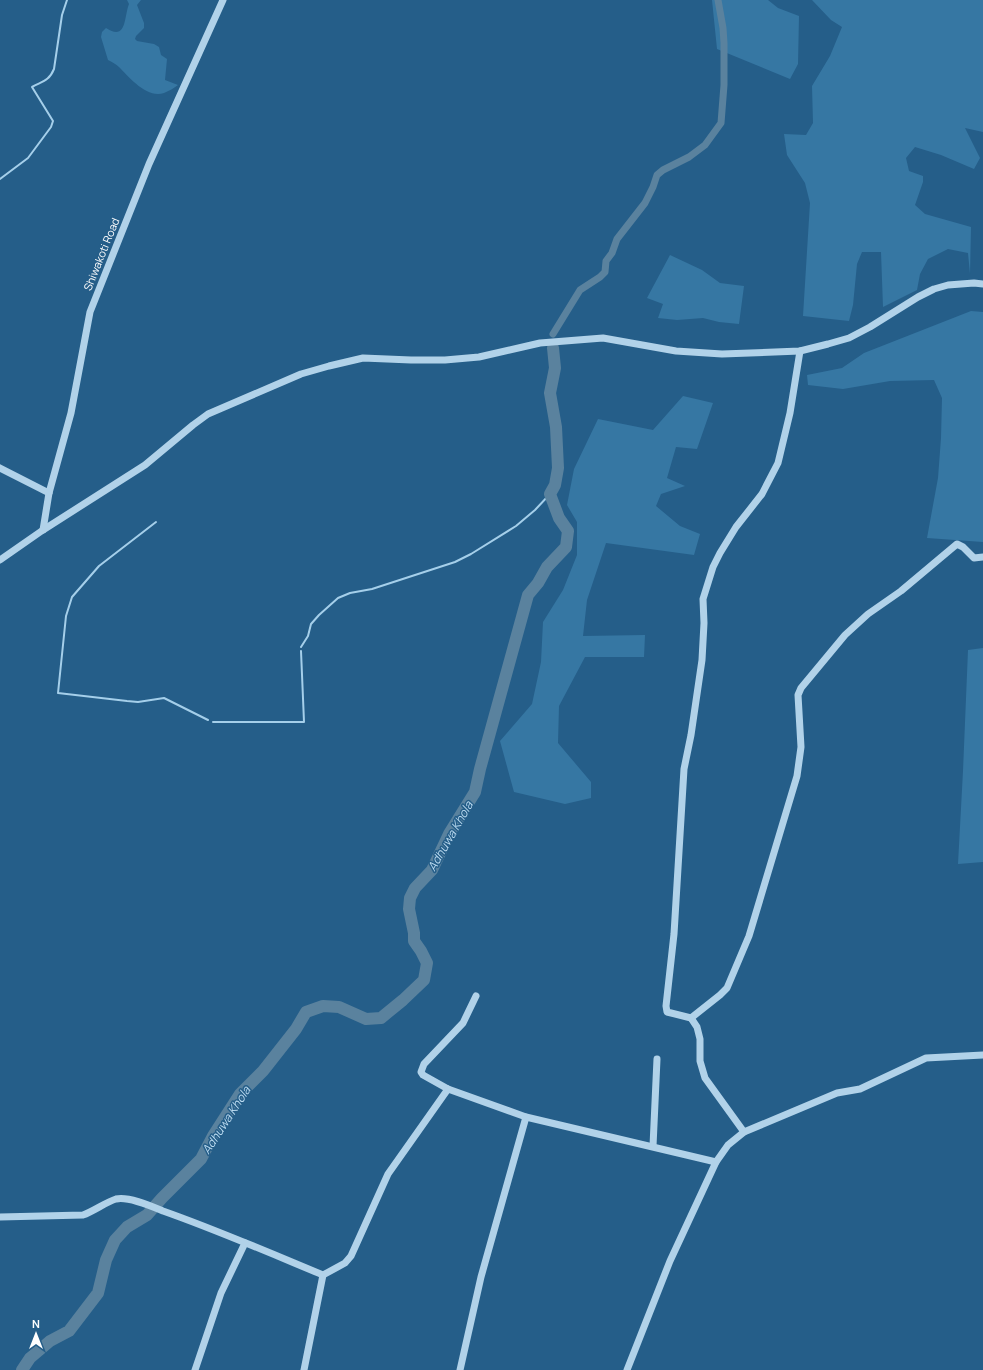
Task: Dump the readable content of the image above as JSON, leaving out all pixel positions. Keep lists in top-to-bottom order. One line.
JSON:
{"streets":{"street":["Shiwakoti Road"]},"water":["Adhuwa Khola"],"north":"top"}
